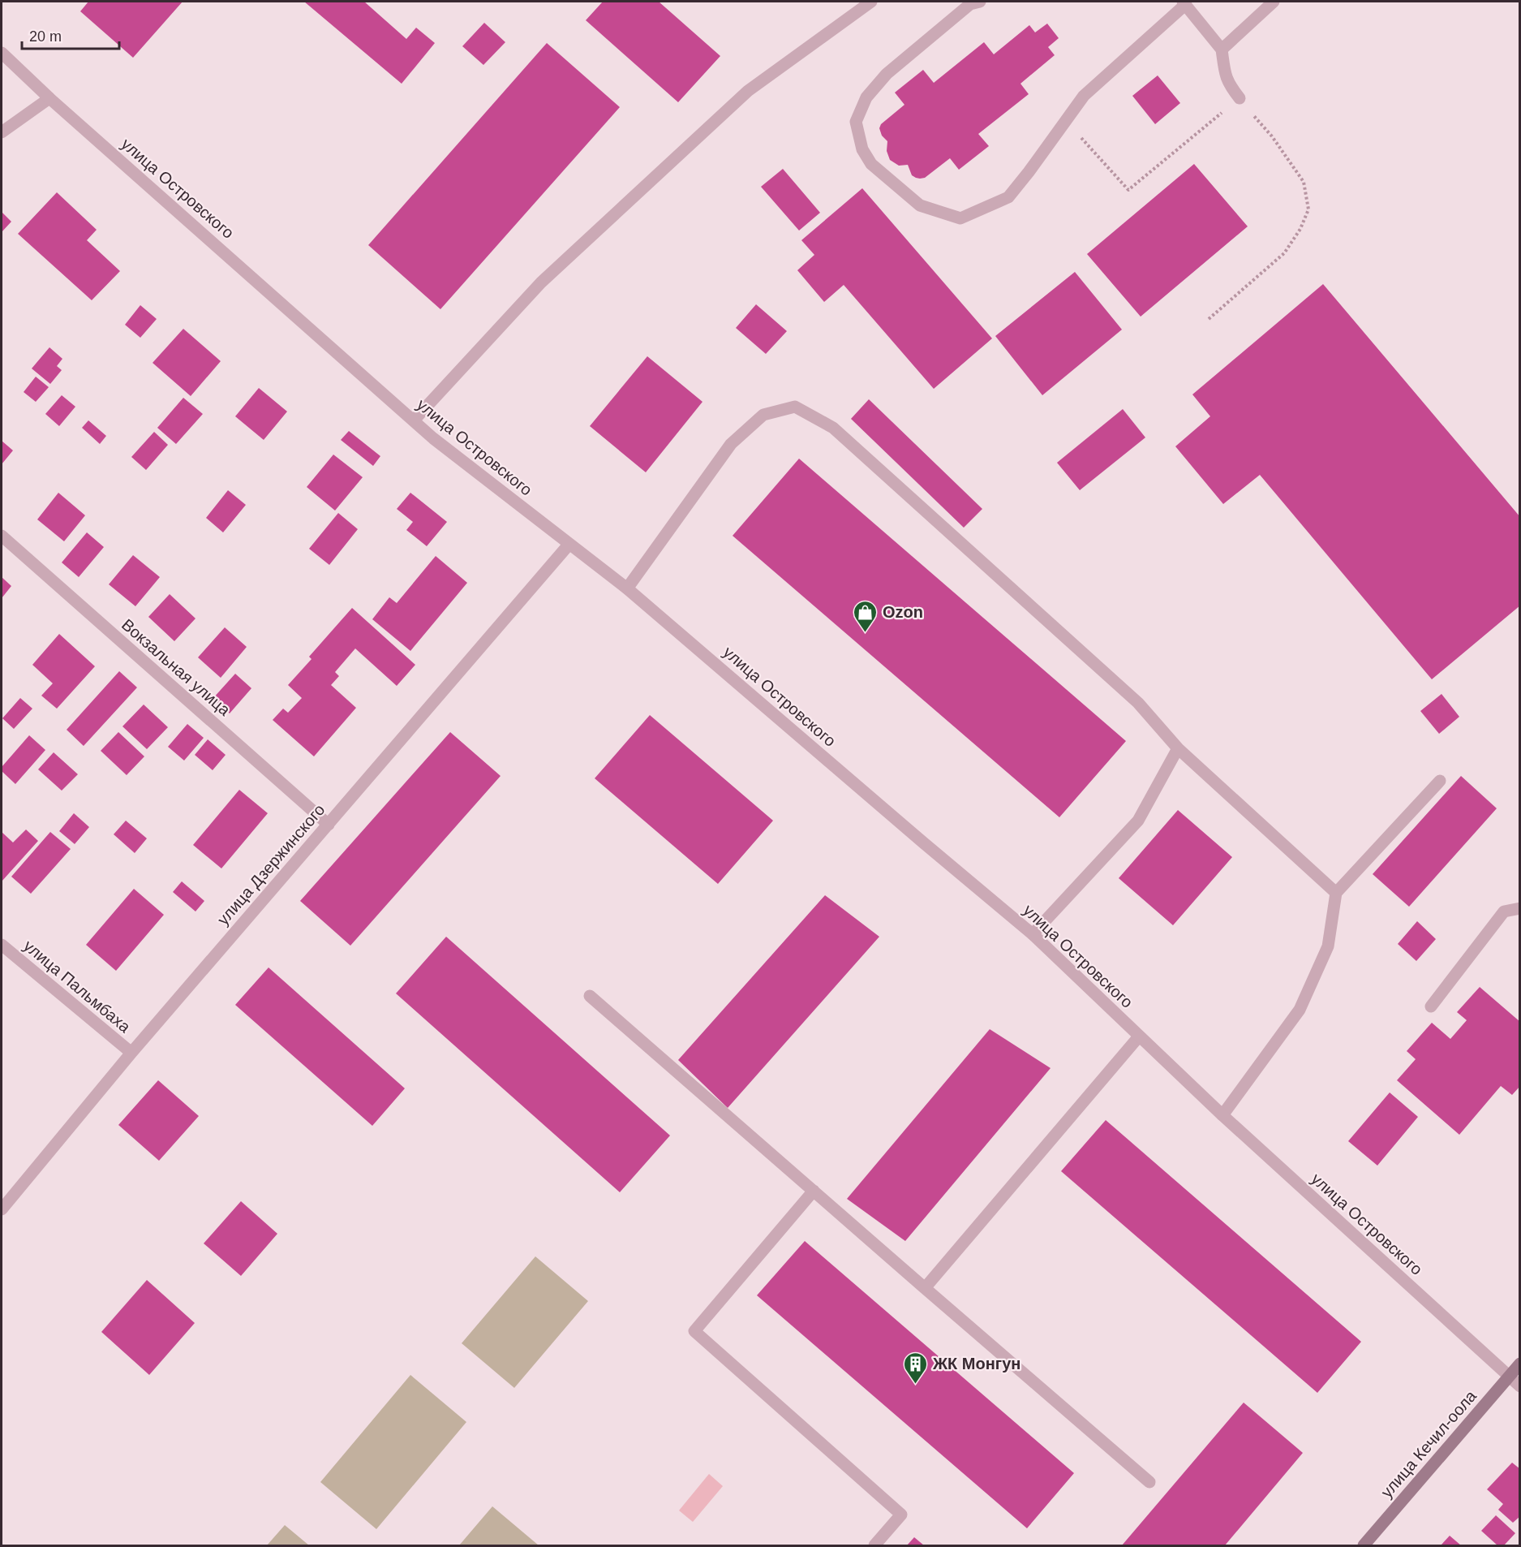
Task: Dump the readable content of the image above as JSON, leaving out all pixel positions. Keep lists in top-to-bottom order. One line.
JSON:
{"streets":{"street":["улица Островского","Вокзальная улица","улица Дзержинского","улица Пальмбаха","улица Кечил-оола"]},"crossings":[["улица Островского","улица Дзержинского"],["улица Островского","улица Кечил-оола"],["Вокзальная улица","улица Дзержинского"],["улица Дзержинского","улица Пальмбаха"]],"places":{"shop":["Ozon"],"building":["ЖК Монгун"]},"scale_bar":"20 m"}
